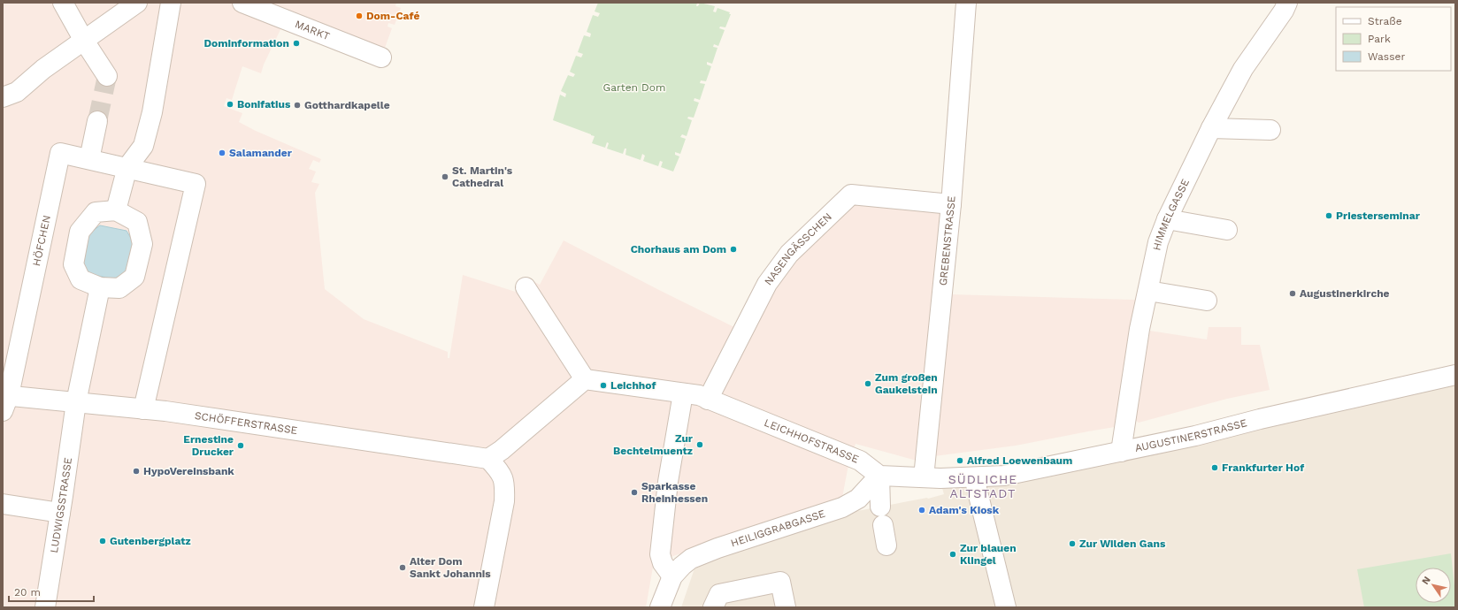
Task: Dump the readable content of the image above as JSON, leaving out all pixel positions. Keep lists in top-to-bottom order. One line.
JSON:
{"streets":{"street":["MARKT","HIMMELGASSE","HÖFCHEN","GREBENSTRASSE","NASENGÄSSCHEN","SCHÖFFERSTRASSE","AUGUSTINERSTRASSE","LEICHHOFSTRASSE","LUDWIGSSTRASSE","HEILIGGRABGASSE"]},"crossings":[["HIMMELGASSE","AUGUSTINERSTRASSE"],["HÖFCHEN","SCHÖFFERSTRASSE"],["GREBENSTRASSE","NASENGÄSSCHEN"],["GREBENSTRASSE","AUGUSTINERSTRASSE"],["NASENGÄSSCHEN","LEICHHOFSTRASSE"],["SCHÖFFERSTRASSE","LUDWIGSSTRASSE"],["LEICHHOFSTRASSE","HEILIGGRABGASSE"]],"districts":["SÜDLICHE ALTSTADT"],"parks":["Garten Dom"],"places":["Dom-Café","Dominformation","Bonifatius","Gotthardkapelle","Salamander","St. Martin's Cathedral","Priesterseminar","Chorhaus am Dom","Augustinerkirche","Zum großen Gaukelstein","Leichhof","Zur Bechtelmuentz","Ernestine Drucker","Alfred Loewenbaum","Frankfurter Hof","HypoVereinsbank","Sparkasse Rheinhessen","Adam's Kiosk","Gutenbergplatz","Zur Wilden Gans","Zur blauen Klingel","Alter Dom Sankt Johannis"],"legend":["Straße","Park","Wasser"],"scale_bar":"20 m","north":"top left"}
